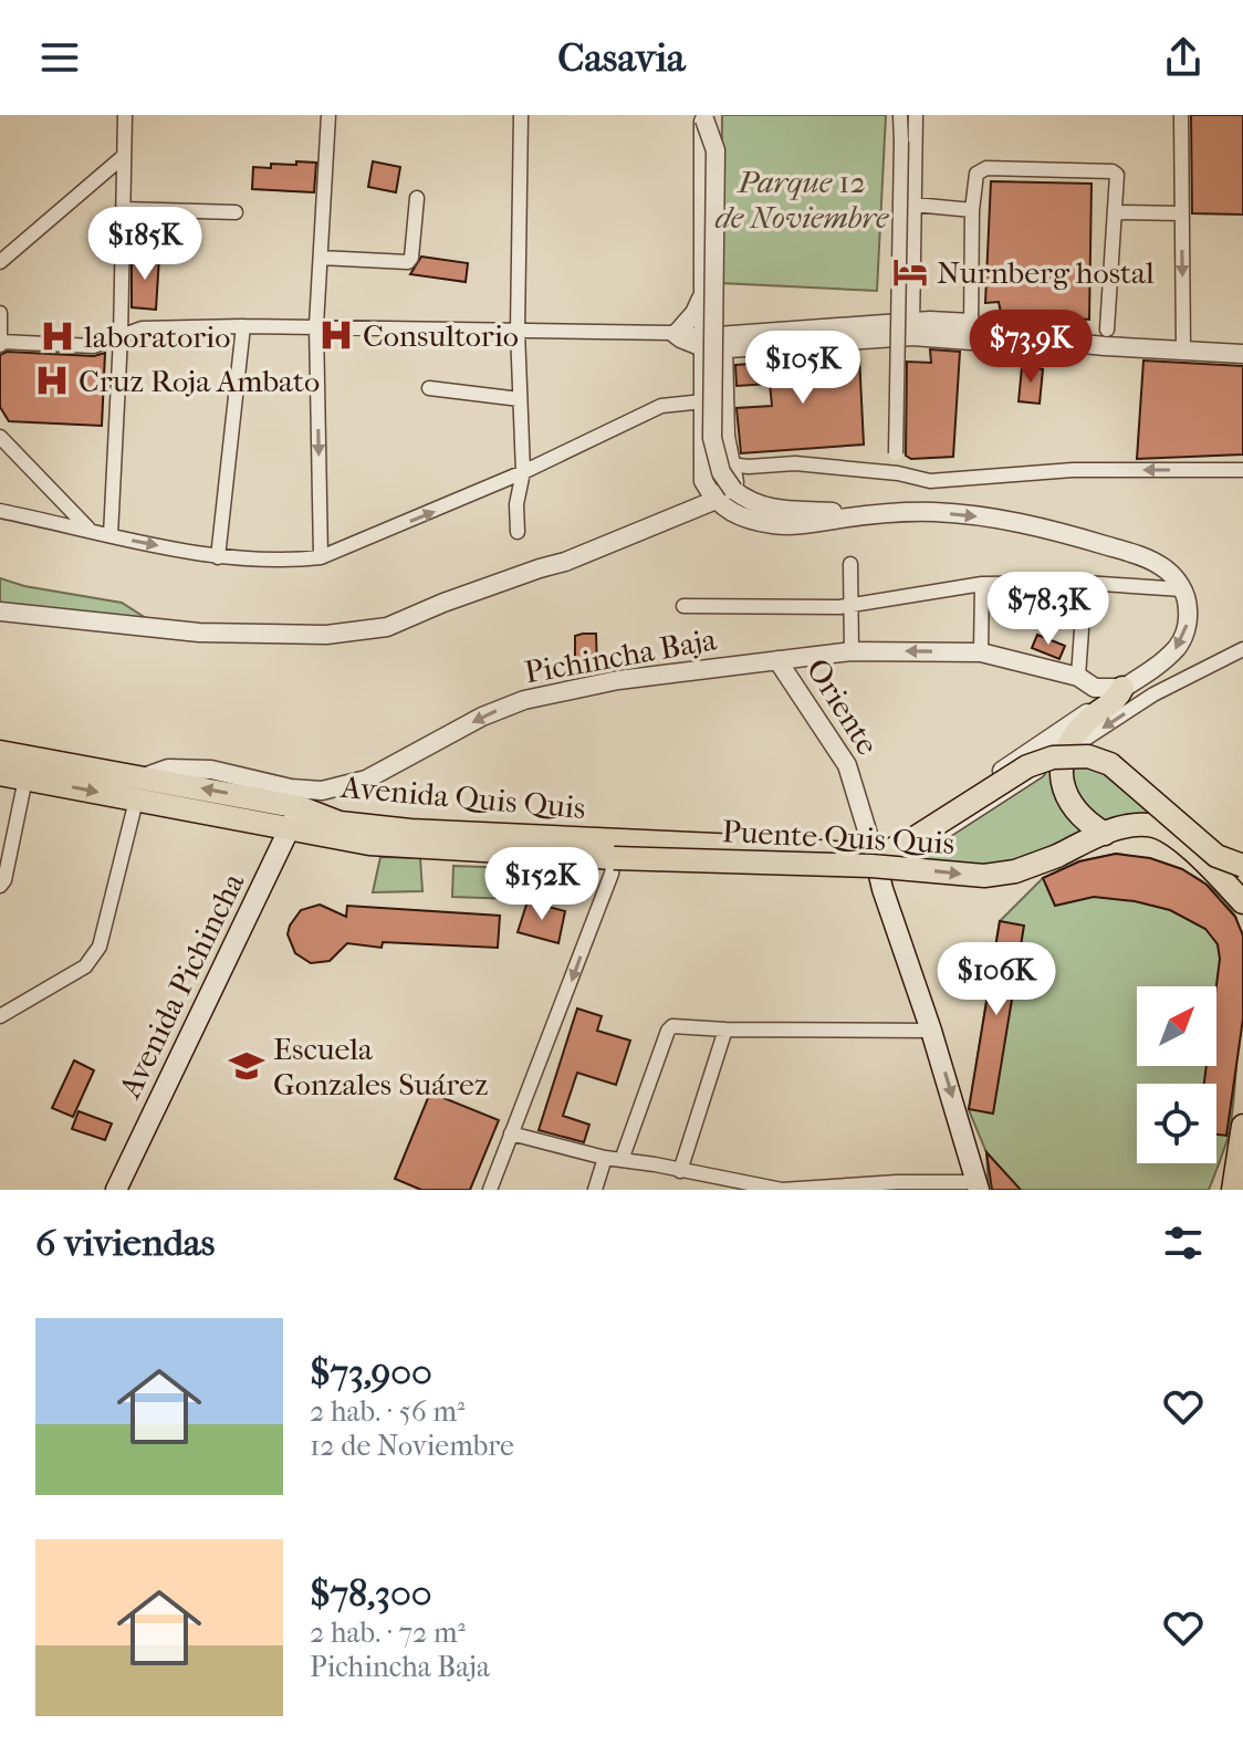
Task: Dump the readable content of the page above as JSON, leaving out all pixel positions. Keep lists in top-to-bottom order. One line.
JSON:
{"streets":{"main road":["Oriente","Avenida Quis Quis","Puente Quis Quis","Avenida Pichincha"],"street":["Pichincha Baja"]},"crossings":[["Pichincha Baja","Oriente"],["Pichincha Baja","Avenida Quis Quis"],["Oriente","Avenida Quis Quis"],["Avenida Quis Quis","Puente Quis Quis"],["Avenida Quis Quis","Avenida Pichincha"]],"one_way":["Puente Quis Quis"],"parks":["Parque 12 de Noviembre"],"places":{"hotel":["Nurnberg hostal"],"hospital":["Consultorio","laboratorio","Cruz Roja Ambato"],"school or university":["Escuela Gonzales Suárez"]},"north":"top right","page":{"header":"Casavia","price":["$185K","$73.9K","$105K","$78.3K","$152K","$106K"],"heading":"6 viviendas","list":[{"name":"$73,900","note":"2 hab. · 56 m² · 12 de Noviembre"},{"name":"$78,300","note":"2 hab. · 72 m² · Pichincha Baja"}]}}
